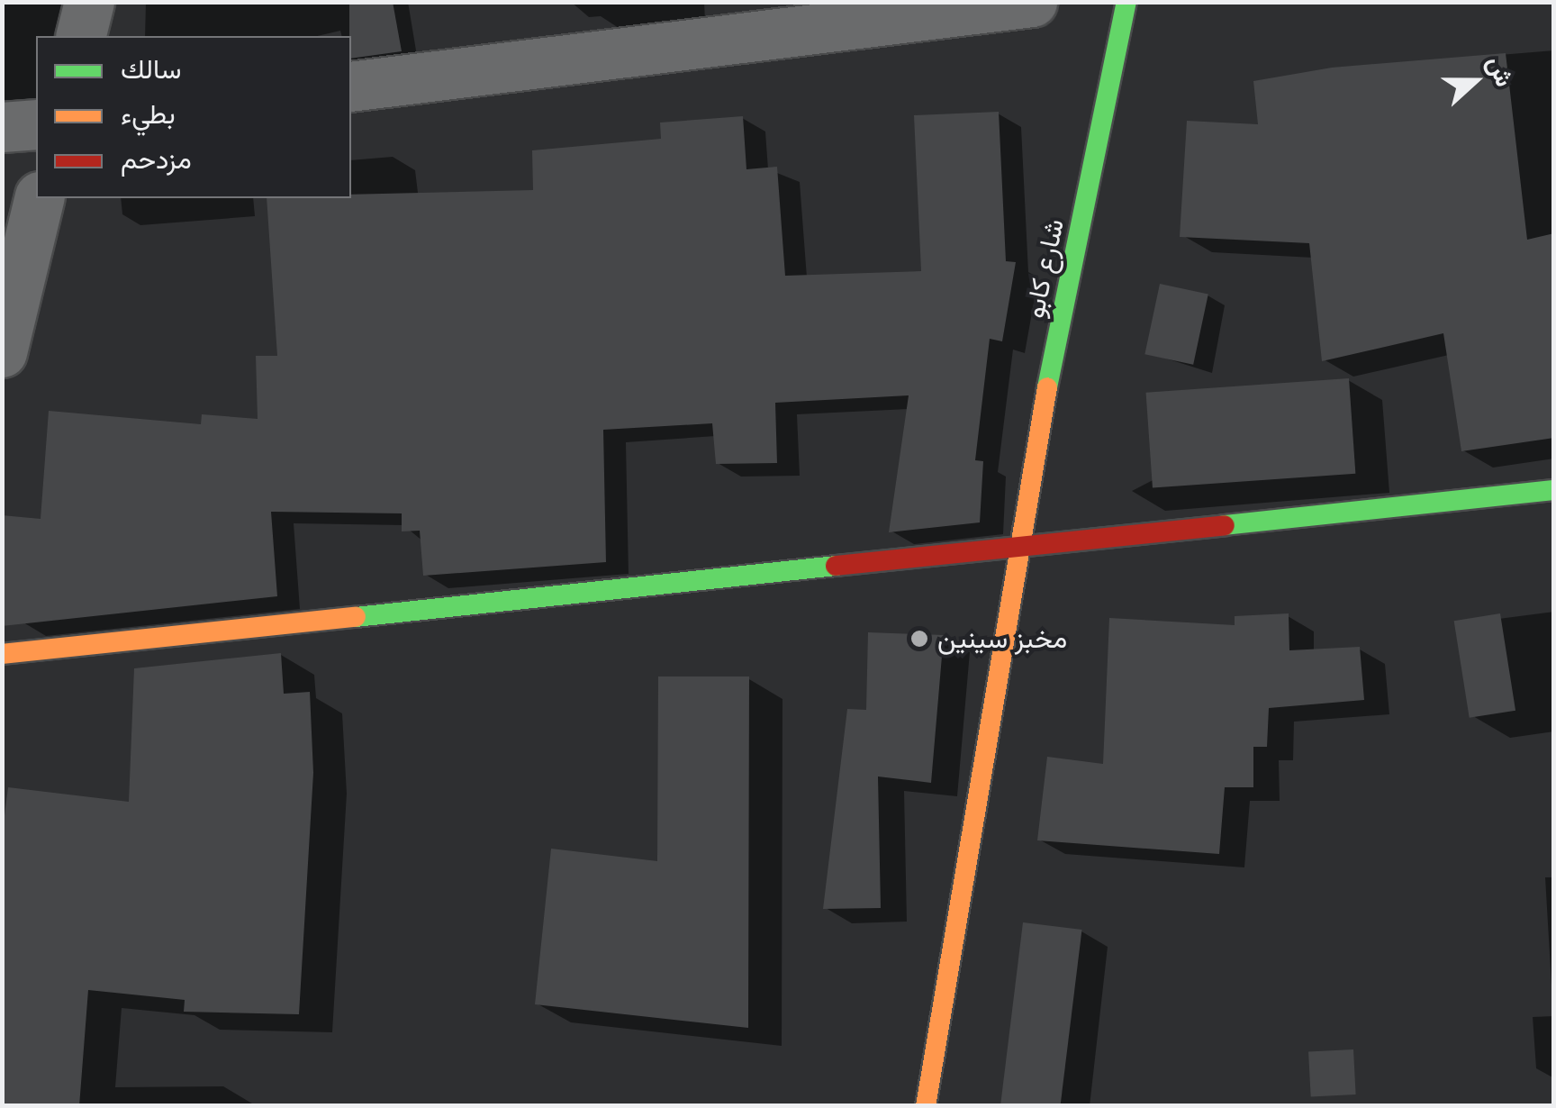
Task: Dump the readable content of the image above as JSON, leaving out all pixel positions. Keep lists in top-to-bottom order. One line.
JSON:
{"streets":{"street":["شارع كابو"]},"places":["مخبز سينين"],"legend":["سالك","بطيء","مزدحم"],"north":"right"}
